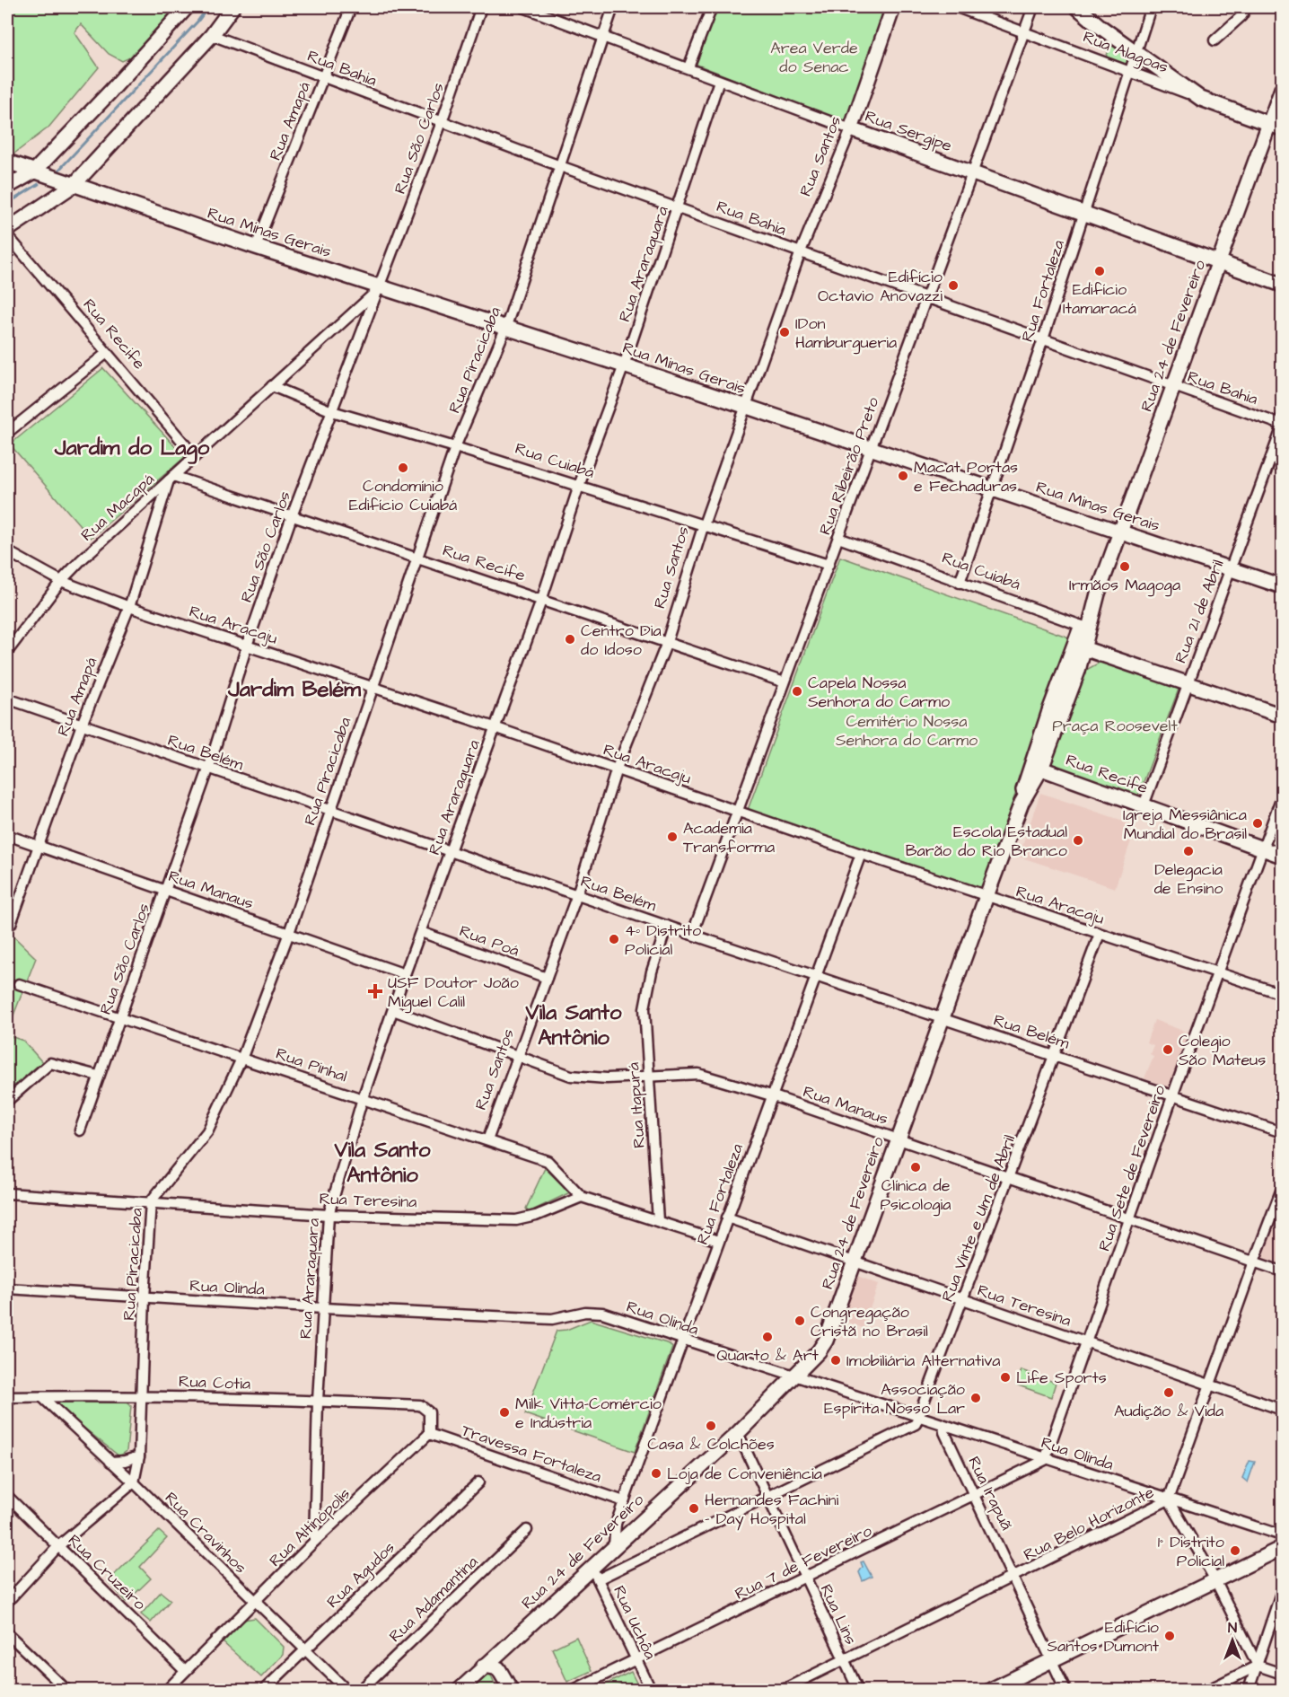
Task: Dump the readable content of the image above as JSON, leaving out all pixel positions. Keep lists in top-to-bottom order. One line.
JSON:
{"streets":{"main road":["Rua Alagoas","Rua Sergipe","Rua Santos","Rua Minas Gerais","Rua Recife","Rua 24 de Fevereiro"],"street":["Rua Bahia","Rua Amapá","Rua São Carlos","Rua Araraquara","Rua Fortaleza","Rua Piracicaba","Rua Cuiabá","Rua Ribeirão Preto","Rua Macapá","Rua 21 de Abril","Rua Aracaju","Rua Belém","Rua Manaus","Rua Poá","Rua Pinhal","Rua Itapurá","Rua Sete de Fevereiro","Rua Teresina","Rua Vinte e Um de Abril","Rua Olinda","Rua Cotia","Travessa Fortaleza","Rua Irapuã","Rua Belo Horizonte","Rua Altinópolis","Rua Cravinhos","Rua 7 de Fevereiro","Rua Cruzeiro","Rua Agudos","Rua Adamantina","Rua Lins","Rua Uchôa"]},"crossings":[["Rua Alagoas","Rua Fortaleza"],["Rua Alagoas","Rua 24 de Fevereiro"],["Rua Alagoas","Rua Ribeirão Preto"],["Rua Bahia","Rua Amapá"],["Rua Bahia","Rua São Carlos"],["Rua Bahia","Rua Santos"],["Rua Bahia","Rua Araraquara"],["Rua Bahia","Rua Fortaleza"],["Rua Bahia","Rua 24 de Fevereiro"],["Rua Bahia","Rua Piracicaba"],["Rua Bahia","Rua Ribeirão Preto"],["Rua Bahia","Rua 21 de Abril"],["Rua Amapá","Rua Minas Gerais"],["Rua Amapá","Rua Recife"],["Rua Amapá","Rua Macapá"],["Rua Amapá","Rua Aracaju"],["Rua Amapá","Rua Belém"],["Rua Amapá","Rua Manaus"],["Rua Sergipe","Rua Santos"],["Rua Sergipe","Rua Araraquara"],["Rua Sergipe","Rua Fortaleza"],["Rua Sergipe","Rua 24 de Fevereiro"],["Rua Sergipe","Rua Piracicaba"],["Rua Sergipe","Rua Ribeirão Preto"],["Rua São Carlos","Rua Minas Gerais"],["Rua São Carlos","Rua Recife"],["Rua São Carlos","Rua Cuiabá"],["Rua São Carlos","Rua Macapá"],["Rua São Carlos","Rua Aracaju"],["Rua São Carlos","Rua Belém"],["Rua São Carlos","Rua Manaus"],["Rua São Carlos","Rua Pinhal"],["Rua Santos","Rua Minas Gerais"],["Rua Santos","Rua Recife"],["Rua Santos","Rua Cuiabá"],["Rua Santos","Rua Aracaju"],["Rua Santos","Rua Belém"],["Rua Santos","Rua Manaus"],["Rua Santos","Rua Poá"],["Rua Santos","Rua Pinhal"],["Rua Minas Gerais","Rua Araraquara"],["Rua Minas Gerais","Rua Fortaleza"],["Rua Minas Gerais","Rua 24 de Fevereiro"],["Rua Minas Gerais","Rua Piracicaba"],["Rua Minas Gerais","Rua Ribeirão Preto"],["Rua Minas Gerais","Rua Macapá"],["Rua Minas Gerais","Rua 21 de Abril"],["Rua Araraquara","Rua Recife"],["Rua Araraquara","Rua Cuiabá"],["Rua Araraquara","Rua Aracaju"],["Rua Araraquara","Rua Belém"],["Rua Araraquara","Rua Manaus"],["Rua Araraquara","Rua Poá"],["Rua Araraquara","Rua Pinhal"],["Rua Araraquara","Rua Teresina"],["Rua Araraquara","Rua Olinda"],["Rua Araraquara","Rua Cotia"],["Rua Araraquara","Rua Altinópolis"],["Rua Fortaleza","Rua 24 de Fevereiro"],["Rua Fortaleza","Rua Cuiabá"],["Rua Fortaleza","Rua Aracaju"],["Rua Fortaleza","Rua Belém"],["Rua Fortaleza","Rua Manaus"],["Rua Fortaleza","Rua Teresina"],["Rua Fortaleza","Rua Olinda"],["Rua Fortaleza","Travessa Fortaleza"],["Rua Recife","Rua 24 de Fevereiro"],["Rua Recife","Rua Piracicaba"],["Rua Recife","Rua Ribeirão Preto"],["Rua Recife","Rua Macapá"],["Rua Recife","Rua 21 de Abril"],["Rua Recife","Rua Sete de Fevereiro"],["Rua 24 de Fevereiro","Rua Cuiabá"],["Rua 24 de Fevereiro","Rua Aracaju"],["Rua 24 de Fevereiro","Rua Belém"],["Rua 24 de Fevereiro","Rua Manaus"],["Rua 24 de Fevereiro","Rua Teresina"],["Rua 24 de Fevereiro","Rua Olinda"],["Rua 24 de Fevereiro","Rua Lins"],["Rua 24 de Fevereiro","Rua Uchôa"],["Rua Piracicaba","Rua Cuiabá"],["Rua Piracicaba","Rua Aracaju"],["Rua Piracicaba","Rua Belém"],["Rua Piracicaba","Rua Manaus"],["Rua Piracicaba","Rua Pinhal"],["Rua Piracicaba","Rua Teresina"],["Rua Piracicaba","Rua Olinda"],["Rua Piracicaba","Rua Cotia"],["Rua Piracicaba","Rua Cravinhos"],["Rua Cuiabá","Rua Ribeirão Preto"],["Rua Cuiabá","Rua Macapá"],["Rua Ribeirão Preto","Rua Aracaju"],["Rua Ribeirão Preto","Rua Belém"],["Rua Macapá","Rua Aracaju"],["Rua Aracaju","Rua Sete de Fevereiro"],["Rua Aracaju","Rua Vinte e Um de Abril"],["Rua Belém","Rua Itapurá"],["Rua Belém","Rua Sete de Fevereiro"],["Rua Belém","Rua Vinte e Um de Abril"],["Rua Manaus","Rua Itapurá"],["Rua Manaus","Rua Sete de Fevereiro"],["Rua Manaus","Rua Vinte e Um de Abril"],["Rua Manaus","Rua Belo Horizonte"],["Rua Pinhal","Rua Teresina"],["Rua Sete de Fevereiro","Rua Teresina"],["Rua Sete de Fevereiro","Rua Olinda"],["Rua Sete de Fevereiro","Rua 7 de Fevereiro"],["Rua Teresina","Rua Vinte e Um de Abril"],["Rua Teresina","Rua Belo Horizonte"],["Rua Vinte e Um de Abril","Rua Olinda"],["Rua Olinda","Rua Irapuã"],["Rua Olinda","Rua Belo Horizonte"],["Rua Olinda","Rua 7 de Fevereiro"],["Rua Cotia","Travessa Fortaleza"],["Rua Cotia","Rua Altinópolis"],["Rua Cotia","Rua Cravinhos"],["Travessa Fortaleza","Rua Altinópolis"],["Rua Irapuã","Rua Belo Horizonte"],["Rua Irapuã","Rua 7 de Fevereiro"],["Rua Belo Horizonte","Rua Lins"],["Rua Altinópolis","Rua Cravinhos"],["Rua Altinópolis","Rua Cruzeiro"],["Rua Cravinhos","Rua Agudos"],["Rua 7 de Fevereiro","Rua Lins"],["Rua 7 de Fevereiro","Rua Uchôa"]],"districts":["Jardim do Lago","Jardim Belém","Vila Santo Antônio","Vila Santo Antônio"],"parks":["Area Verde do Senac","Cemitério Nossa Senhora do Carmo","Praça Roosevelt"],"places":{"other":["Edifício Itamaracá","Edifício Octavio Anovazzi","IDon Hamburgueria","Condomínio Edifício Cuiabá","Macat Portas e Fechaduras","Irmãos Magoga","Centro Dia do Idoso","Capela Nossa Senhora do Carmo","Igreja Messiânica Mundial do Brasil","Academia Transforma","Escola Estadual Barão do Rio Branco","Delegacia de Ensino","4º Distrito Policial","Colegio São Mateus","Clínica de Psicologia","Congregação Cristã no Brasil","Quarto & Art","Imobiliária Alternativa","Life Sports","Audição & Vida","Associação Espírita Nosso Lar","Milk Vitta-Comércio e Indústria","Casa & Colchões","Loja de Conveniência","Hernandes Fachini - Day Hospital","1° Distrito Policial","Edifício Santos Dumont"],"health":["USF Doutor João Miguel Calil"]},"north":"top"}
